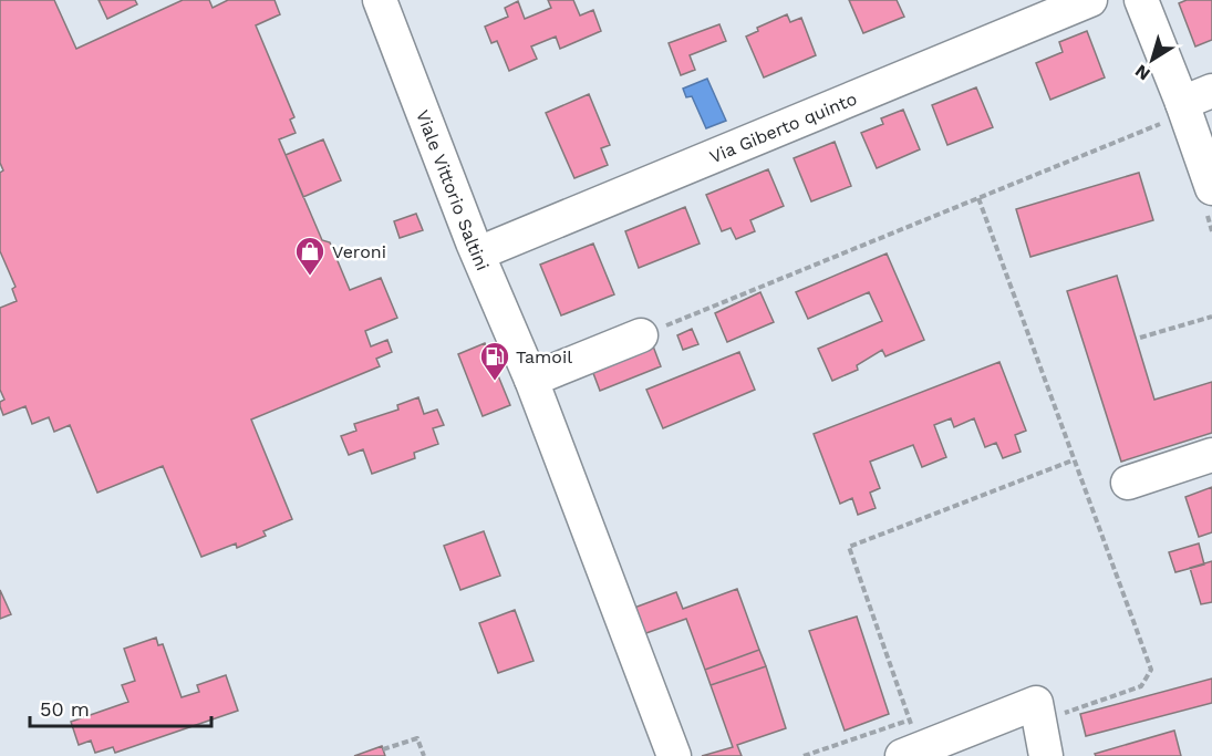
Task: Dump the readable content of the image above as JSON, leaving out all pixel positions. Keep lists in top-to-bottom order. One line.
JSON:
{"streets":{"street":["Via Giberto quinto","Viale Vittorio Saltini"]},"crossings":[["Via Giberto quinto","Viale Vittorio Saltini"]],"places":{"shop":["Veroni"],"fuel station":["Tamoil"]},"scale_bar":"50 m","north":"bottom left"}
